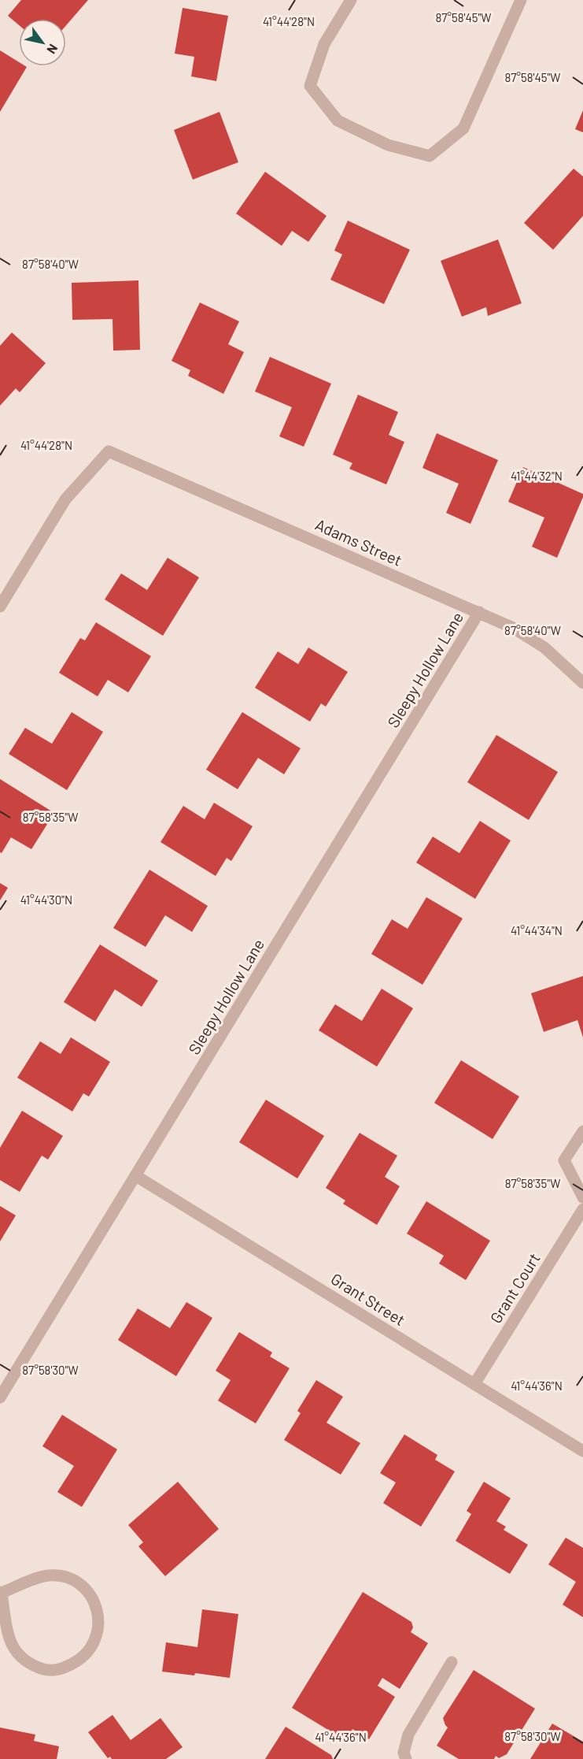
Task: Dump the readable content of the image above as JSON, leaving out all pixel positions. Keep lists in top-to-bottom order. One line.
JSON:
{"streets":{"street":["Adams Street","Sleepy Hollow Lane","Grant Court","Grant Street"]},"crossings":[["Adams Street","Sleepy Hollow Lane"],["Sleepy Hollow Lane","Grant Street"],["Grant Court","Grant Street"]],"north":"bottom right","coordinates":["87°58'45\"W","41°44'28\"N","87°58'40\"W","41°44'32\"N","87°58'35\"W","41°44'30\"N","41°44'34\"N","87°58'30\"W","41°44'36\"N"]}
